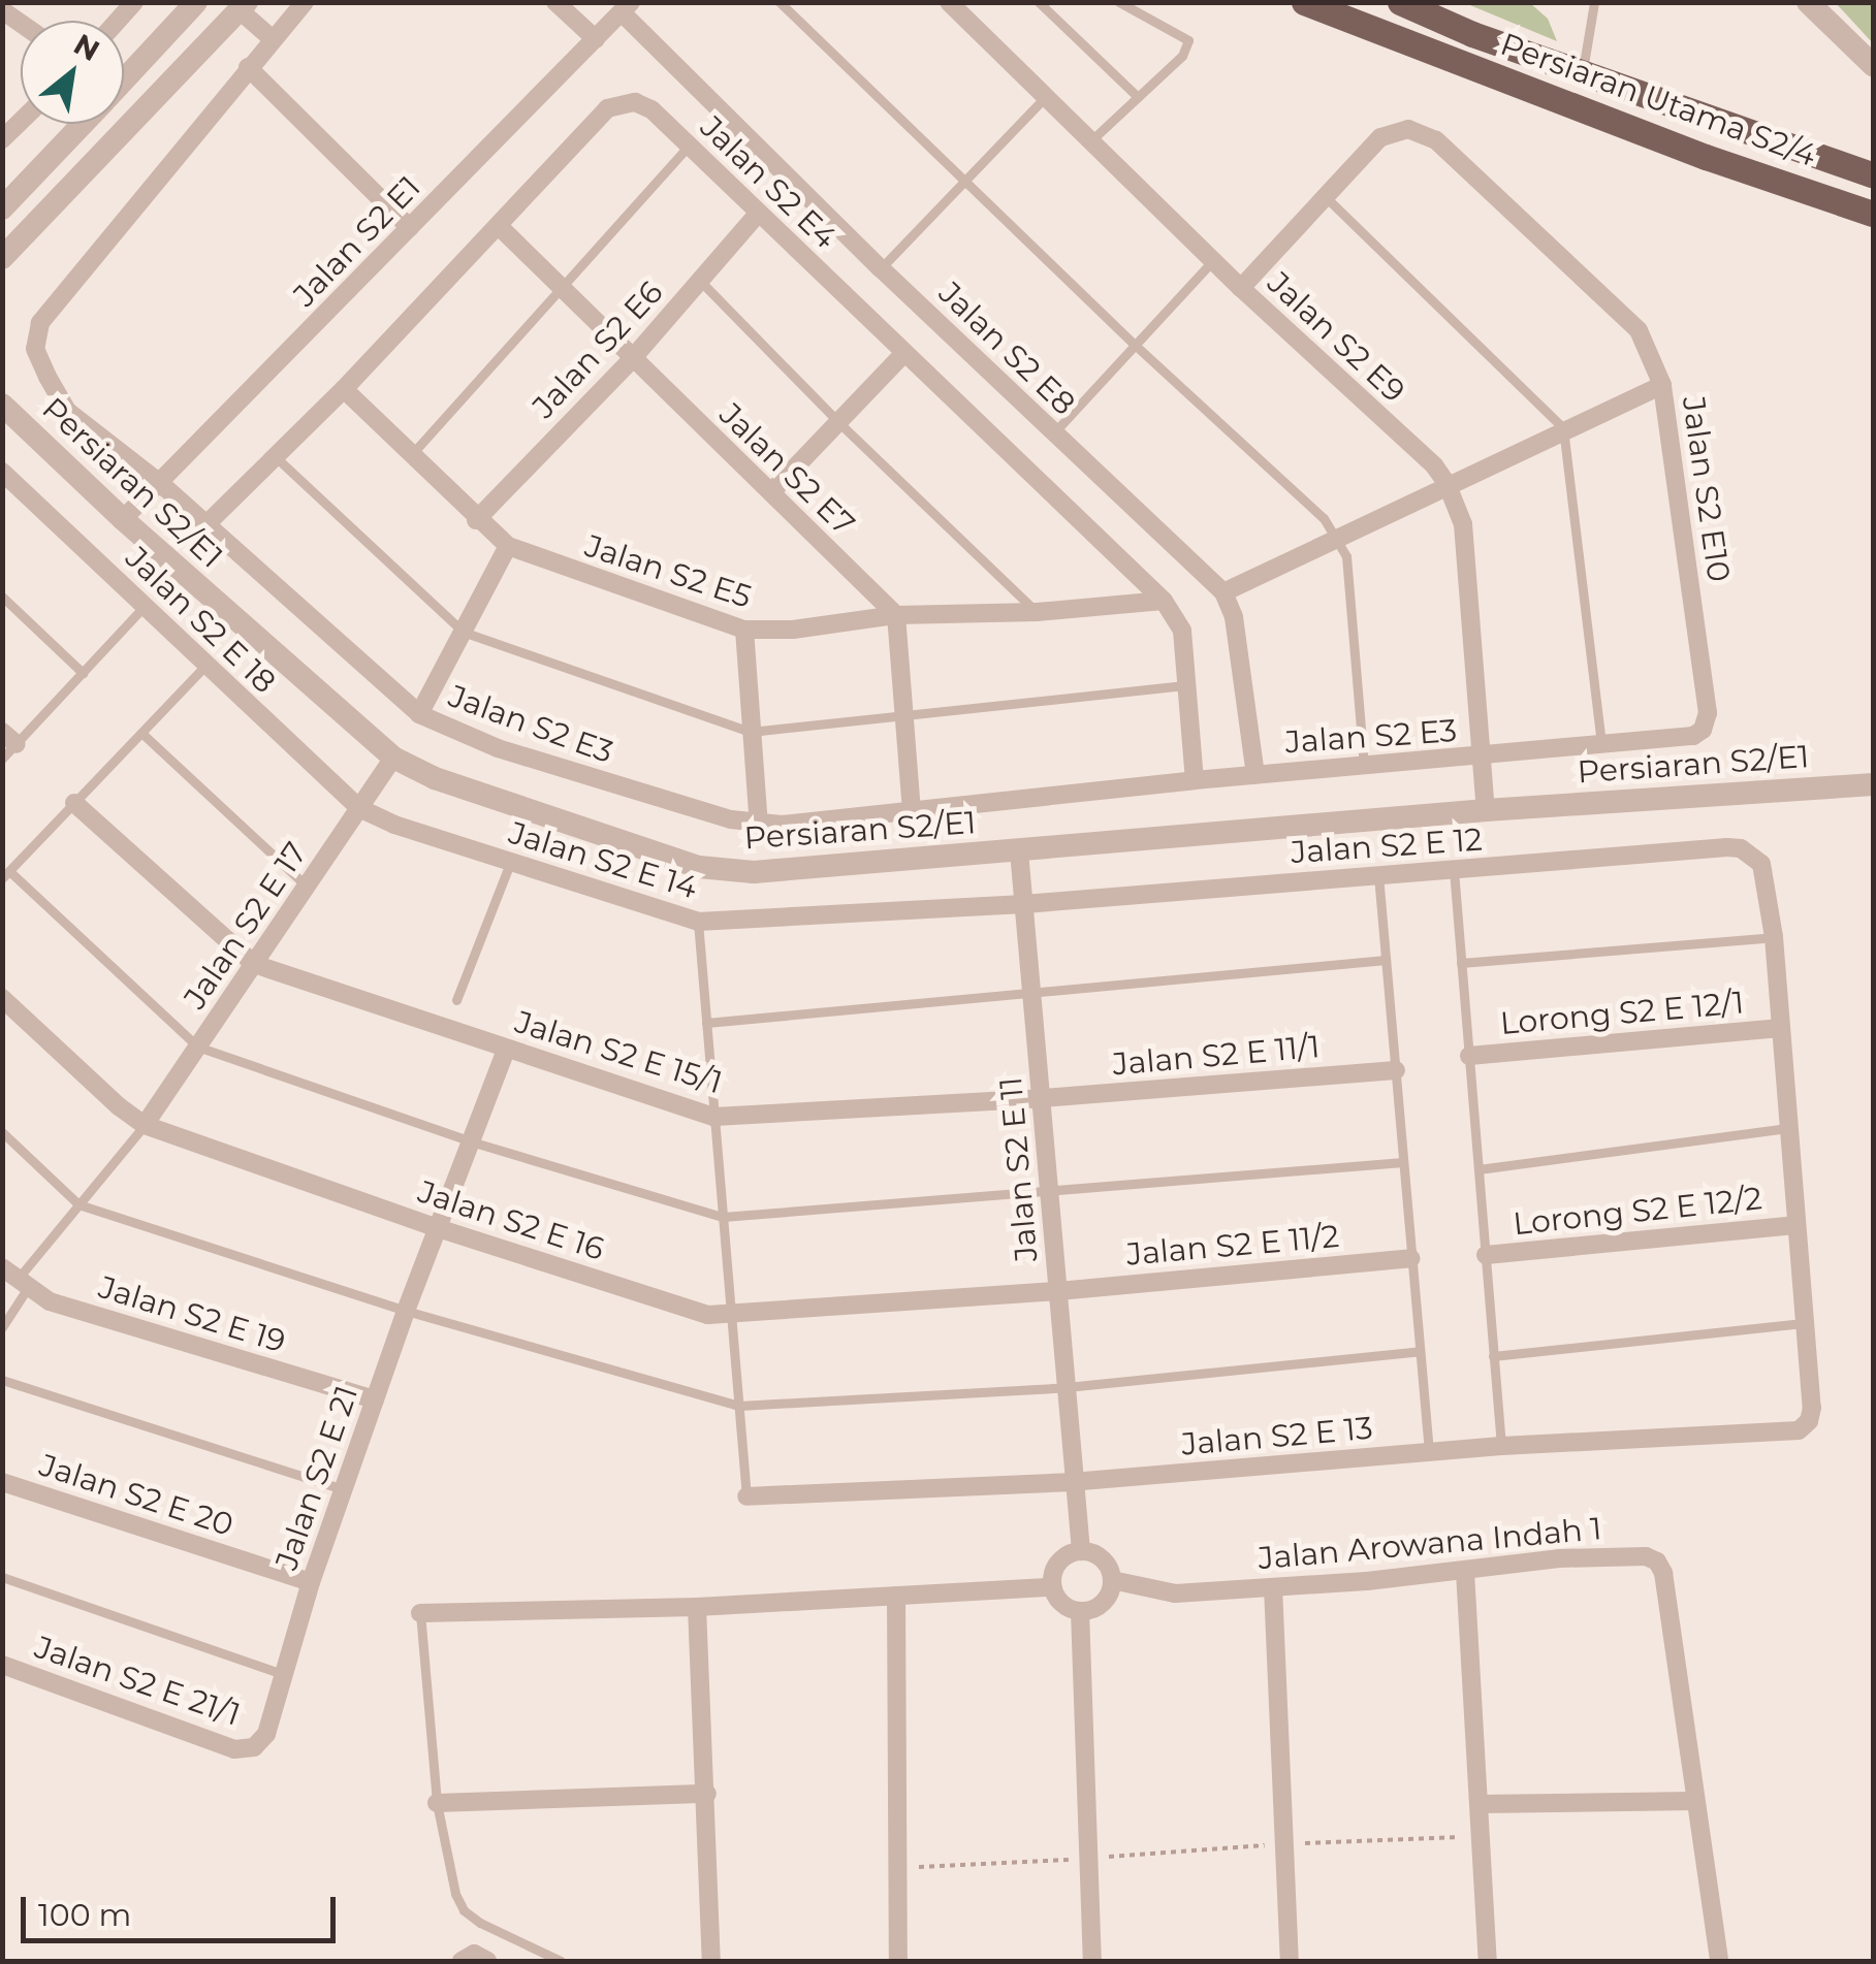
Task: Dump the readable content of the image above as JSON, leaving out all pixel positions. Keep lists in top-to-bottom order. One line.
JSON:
{"streets":{"main road":["Persiaran Utama S2/4"],"street":["Jalan S2 E4","Jalan S2 E1","Jalan S2 E9","Jalan S2 E8","Jalan S2 E6","Jalan S2 E7","Persiaran S2/E1","Jalan S2 E10","Jalan S2 E5","Jalan S2 E 18","Jalan S2 E3","Jalan S2 E 12","Jalan S2 E 14","Jalan S2 E 17","Lorong S2 E 12/1","Jalan S2 E 15/1","Jalan S2 E 11/1","Jalan S2 E 11","Lorong S2 E 12/2","Jalan S2 E 16","Jalan S2 E 11/2","Jalan S2 E 19","Jalan S2 E 13","Jalan S2 E 21","Jalan S2 E 20","Jalan Arowana Indah 1","Jalan S2 E 21/1"]},"crossings":[["Jalan S2 E4","Jalan S2 E6"],["Jalan S2 E4","Jalan S2 E7"],["Jalan S2 E4","Jalan S2 E5"],["Jalan S2 E4","Jalan S2 E3"],["Jalan S2 E1","Jalan S2 E8"],["Jalan S2 E1","Persiaran S2/E1"],["Jalan S2 E1","Jalan S2 E3"],["Jalan S2 E9","Persiaran S2/E1"],["Jalan S2 E9","Jalan S2 E10"],["Jalan S2 E9","Jalan S2 E3"],["Jalan S2 E6","Jalan S2 E7"],["Jalan S2 E6","Jalan S2 E5"],["Jalan S2 E7","Jalan S2 E5"],["Persiaran S2/E1","Jalan S2 E 17"],["Persiaran S2/E1","Jalan S2 E 11"],["Jalan S2 E10","Jalan S2 E3"],["Jalan S2 E 18","Jalan S2 E 14"],["Jalan S2 E 18","Jalan S2 E 17"],["Jalan S2 E 12","Jalan S2 E 14"],["Jalan S2 E 12","Jalan S2 E 11"],["Jalan S2 E 14","Jalan S2 E 17"],["Jalan S2 E 14","Jalan S2 E 11"],["Jalan S2 E 17","Jalan S2 E 15/1"],["Jalan S2 E 17","Jalan S2 E 16"],["Jalan S2 E 15/1","Jalan S2 E 11/1"],["Jalan S2 E 15/1","Jalan S2 E 11"],["Jalan S2 E 15/1","Jalan S2 E 21"],["Jalan S2 E 11/1","Jalan S2 E 11"],["Jalan S2 E 11","Jalan S2 E 16"],["Jalan S2 E 11","Jalan S2 E 11/2"],["Jalan S2 E 11","Jalan S2 E 13"],["Jalan S2 E 11","Jalan Arowana Indah 1"],["Jalan S2 E 16","Jalan S2 E 11/2"],["Jalan S2 E 16","Jalan S2 E 21"],["Jalan S2 E 19","Jalan S2 E 21"],["Jalan S2 E 21","Jalan S2 E 20"],["Jalan S2 E 21","Jalan S2 E 21/1"]],"scale_bar":"100 m","north":"top right"}
